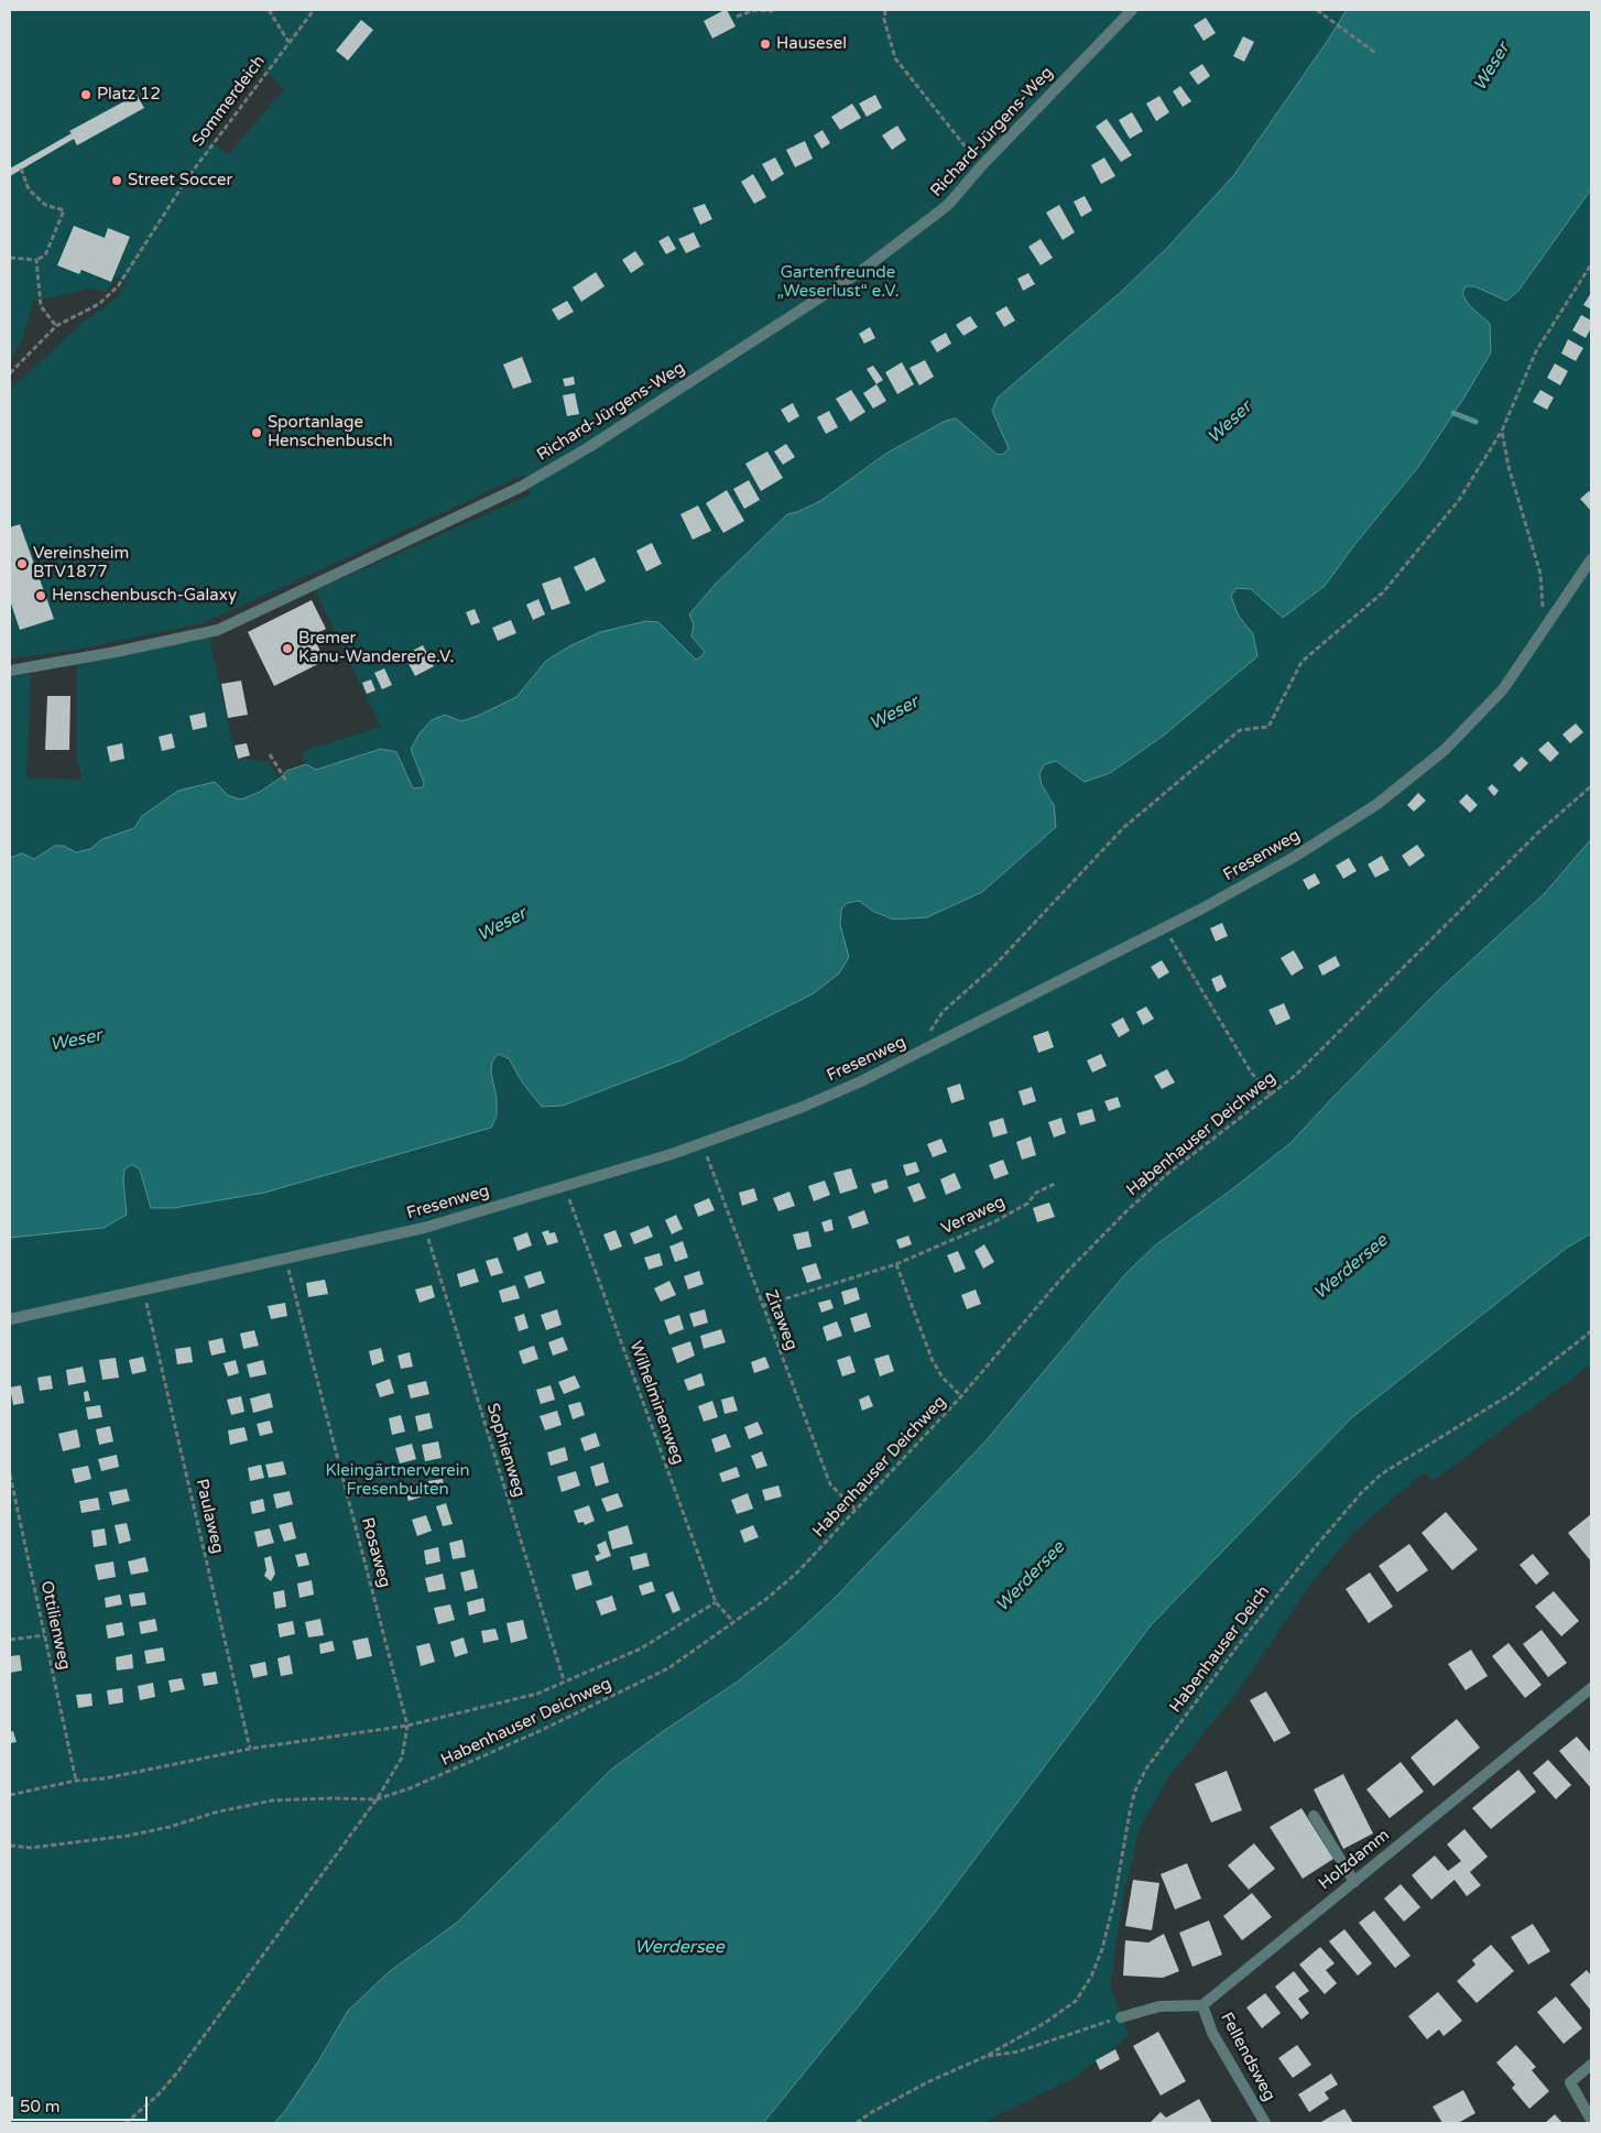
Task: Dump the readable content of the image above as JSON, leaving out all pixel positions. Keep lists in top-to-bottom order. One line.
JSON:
{"streets":{"street":["Richard-Jürgens-Weg","Fresenweg","Holzdamm","Fellendsweg"],"path":["Sommerdeich","Habenhauser Deichweg","Veraweg","Zitaweg","Wilhelminenweg","Sophienweg","Paulaweg","Rosaweg","Ottilienweg","Habenhauser Deich"]},"crossings":[["Fresenweg","Habenhauser Deichweg"],["Fresenweg","Zitaweg"],["Fresenweg","Wilhelminenweg"],["Fresenweg","Sophienweg"],["Fresenweg","Paulaweg"],["Fresenweg","Rosaweg"],["Habenhauser Deichweg","Zitaweg"],["Habenhauser Deichweg","Wilhelminenweg"],["Habenhauser Deichweg","Sophienweg"],["Habenhauser Deichweg","Paulaweg"],["Habenhauser Deichweg","Rosaweg"],["Habenhauser Deichweg","Ottilienweg"],["Veraweg","Zitaweg"],["Holzdamm","Fellendsweg"]],"water":["Weser","Werdersee"],"parks":["Gartenfreunde „Weserlust“ e.V.","Kleingärtnerverein Fresenbulten"],"places":["Hausesel","Platz 12","Street Soccer","Sportanlage Henschenbusch","Vereinsheim BTV1877","Henschenbusch-Galaxy","Bremer Kanu-Wanderer e.V."],"scale_bar":"50 m"}
